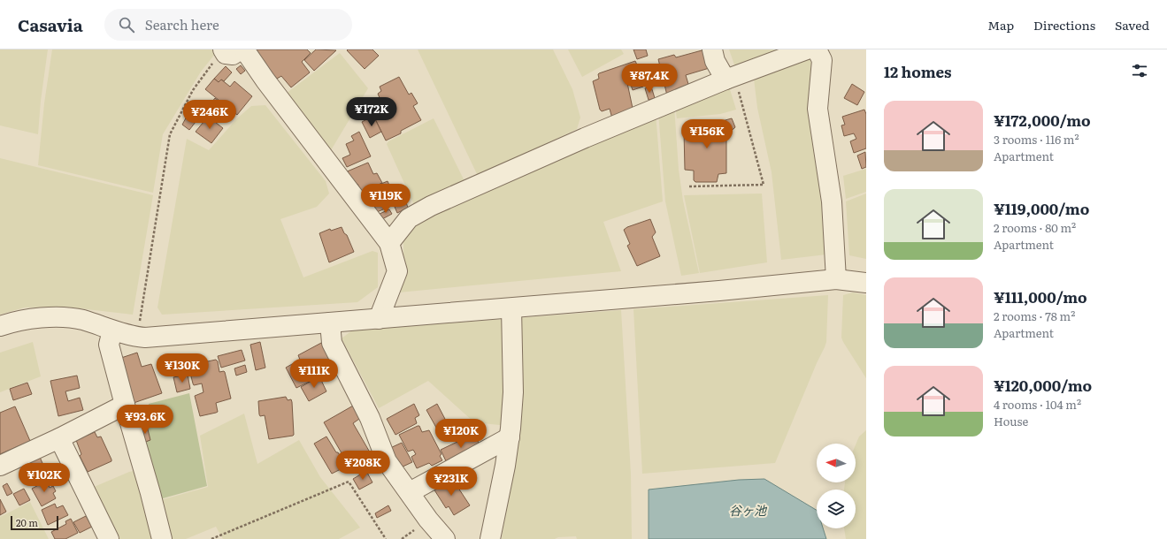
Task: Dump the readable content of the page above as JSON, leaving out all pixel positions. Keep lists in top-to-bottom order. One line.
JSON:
{"water":["谷ヶ池"],"scale_bar":"20 m","north":"left","page":{"header":"Casavia","search":"Search here","nav":["Map","Directions","Saved"],"heading":"12 homes","price":["¥87.4K","¥172K","¥246K","¥156K","¥119K","¥130K","¥111K","¥93.6K","¥120K","¥208K","¥102K","¥231K"],"list":[{"name":"¥172,000/mo","note":"3 rooms · 116 m² · Apartment"},{"name":"¥119,000/mo","note":"2 rooms · 80 m² · Apartment"},{"name":"¥111,000/mo","note":"2 rooms · 78 m² · Apartment"},{"name":"¥120,000/mo","note":"4 rooms · 104 m² · House"}],"scale":"20 m"}}
